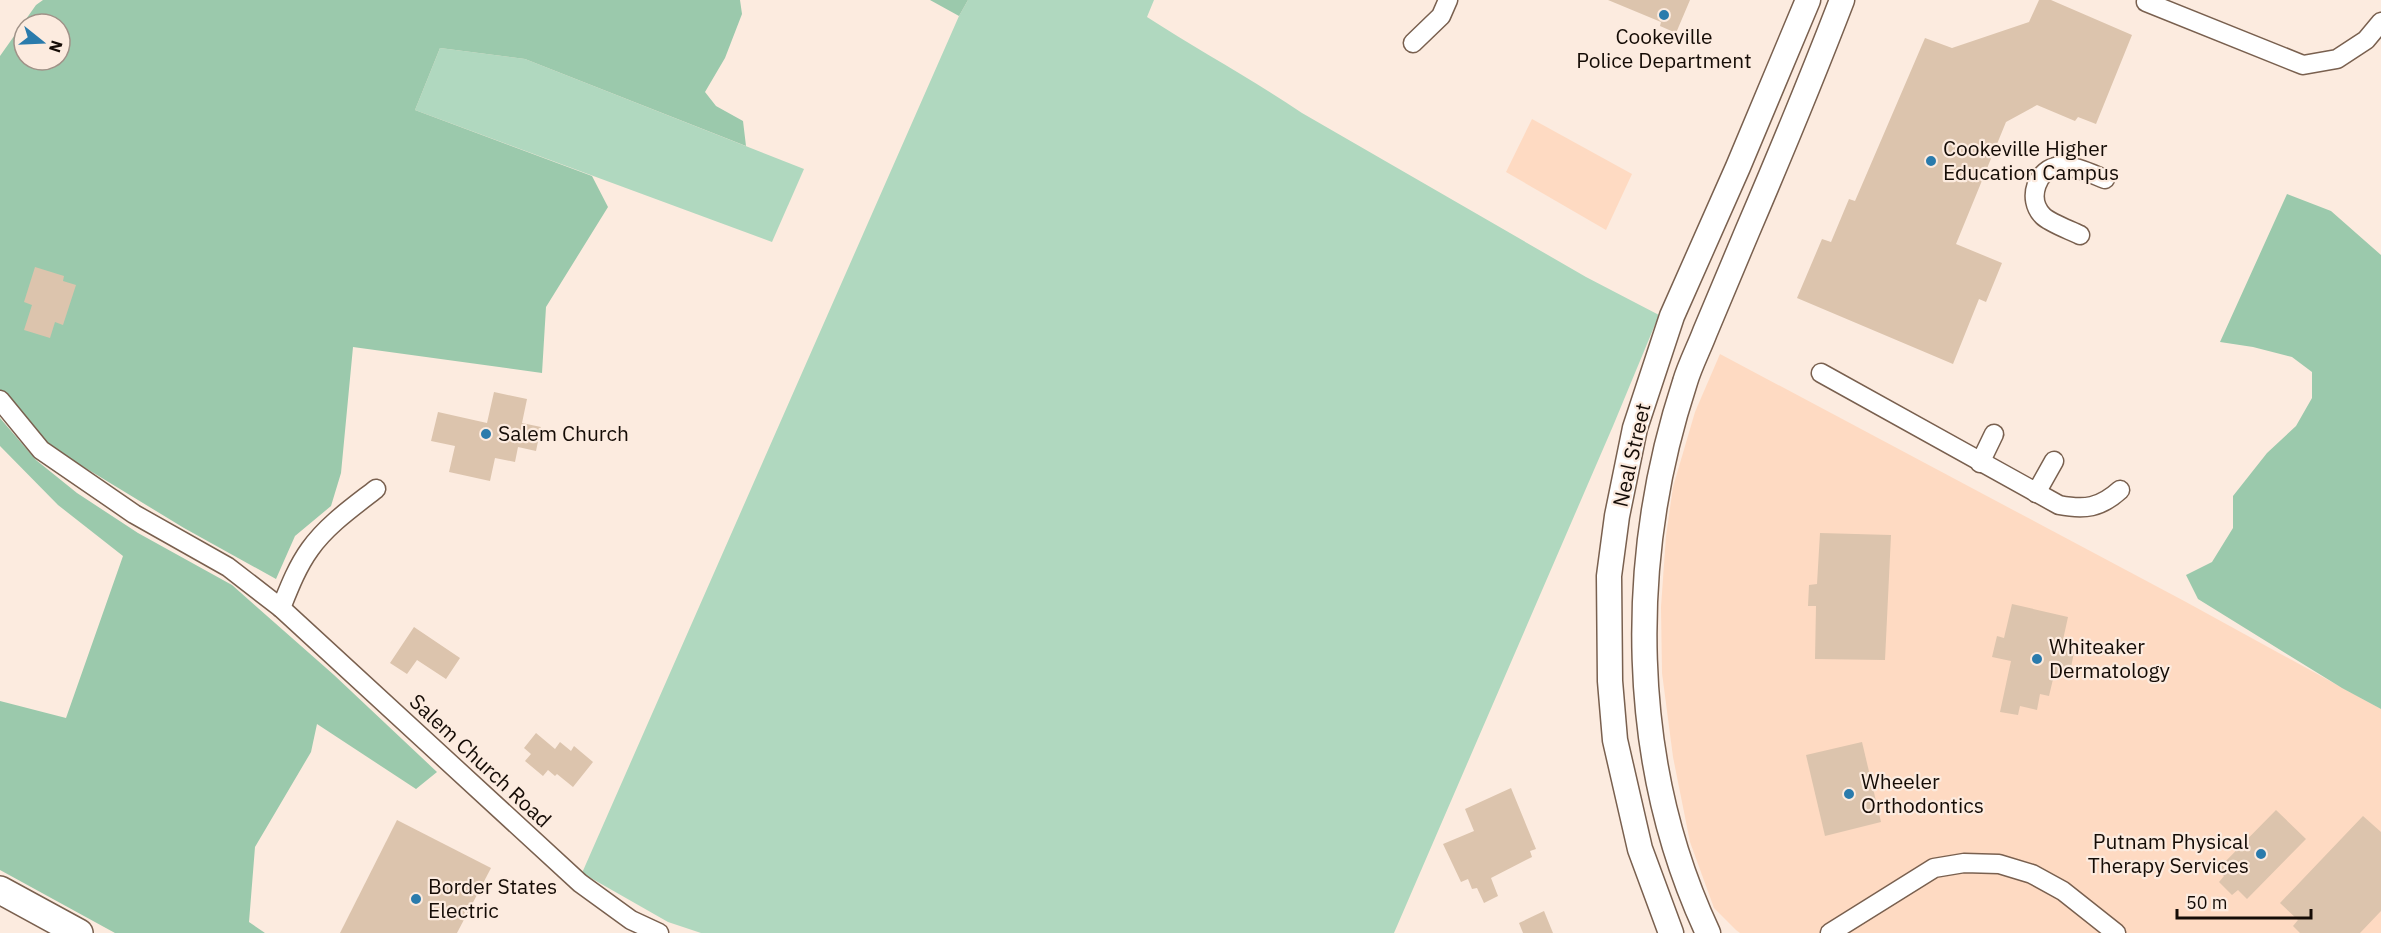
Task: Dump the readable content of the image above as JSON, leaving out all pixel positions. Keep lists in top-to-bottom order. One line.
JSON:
{"streets":{"main road":["Neal Street"],"street":["Salem Church Road"]},"places":["Cookeville Police Department","Cookeville Higher Education Campus","Salem Church","Whiteaker Dermatology","Wheeler Orthodontics","Putnam Physical Therapy Services","Border States Electric"],"scale_bar":"50 m","north":"right"}
